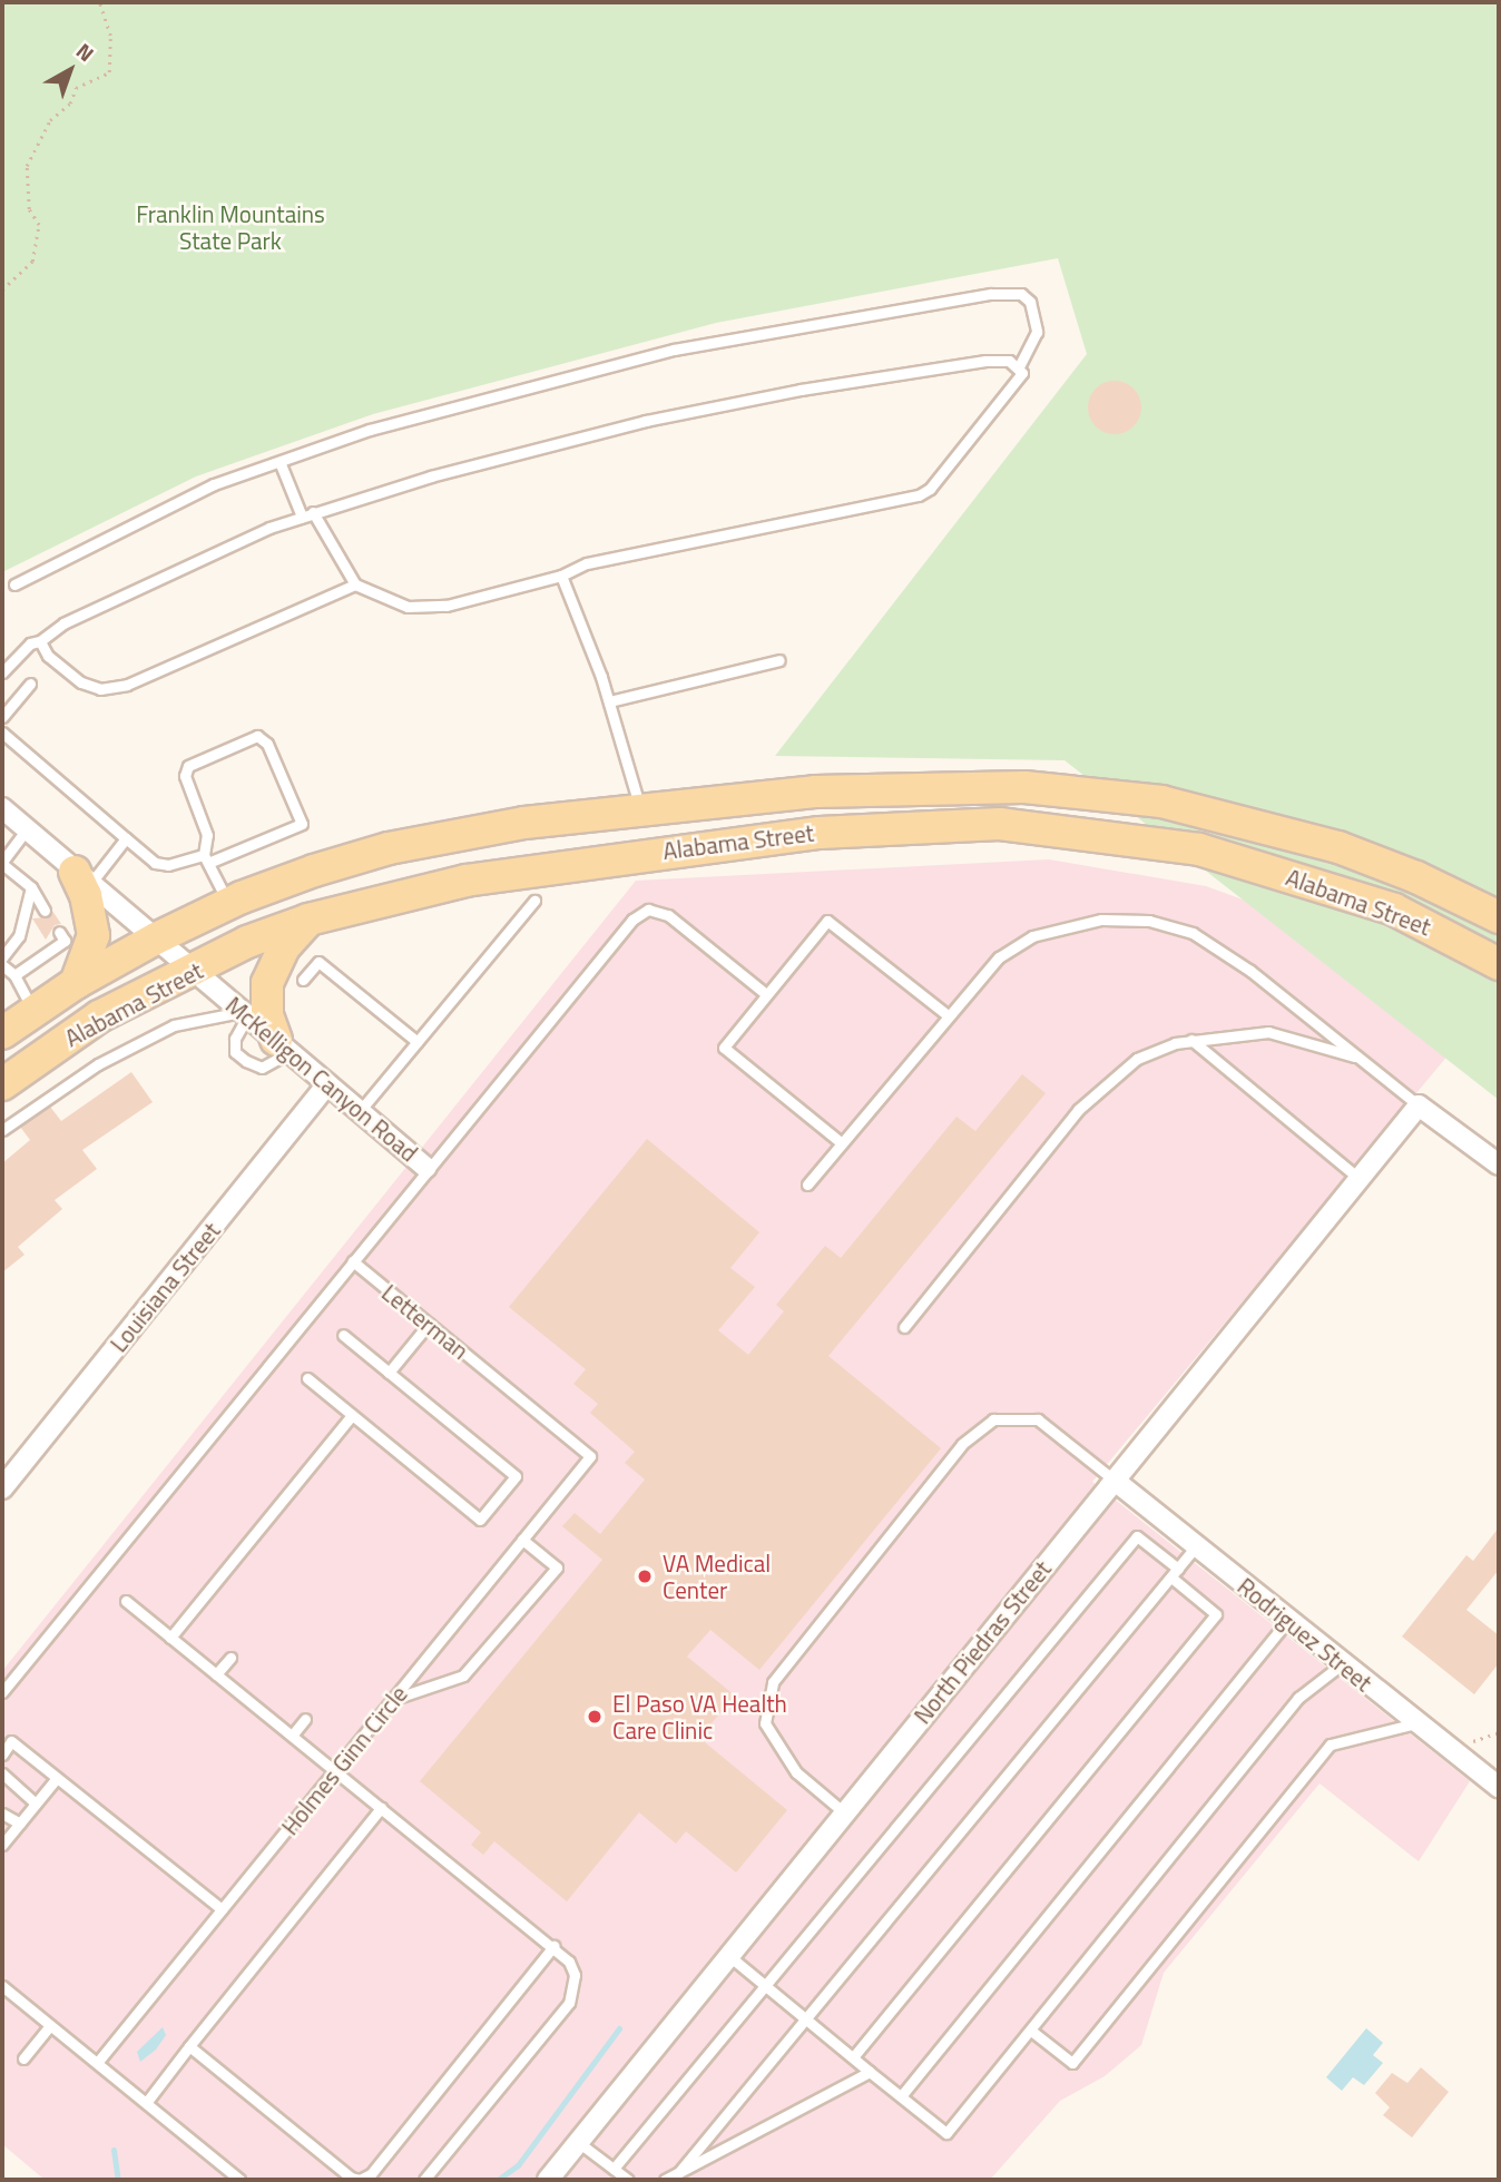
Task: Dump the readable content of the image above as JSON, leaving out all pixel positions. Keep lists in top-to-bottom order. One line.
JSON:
{"streets":{"main road":["Alabama Street"],"street":["McKelligon Canyon Road","Louisiana Street","Rodriguez Street","North Piedras Street"],"lane":["Letterman","Holmes Ginn Circle"]},"crossings":[["Alabama Street","McKelligon Canyon Road"],["McKelligon Canyon Road","Louisiana Street"],["Letterman","Holmes Ginn Circle"],["Rodriguez Street","North Piedras Street"]],"parks":["Franklin Mountains State Park"],"places":["VA Medical Center","El Paso VA Health Care Clinic"],"north":"top right"}
